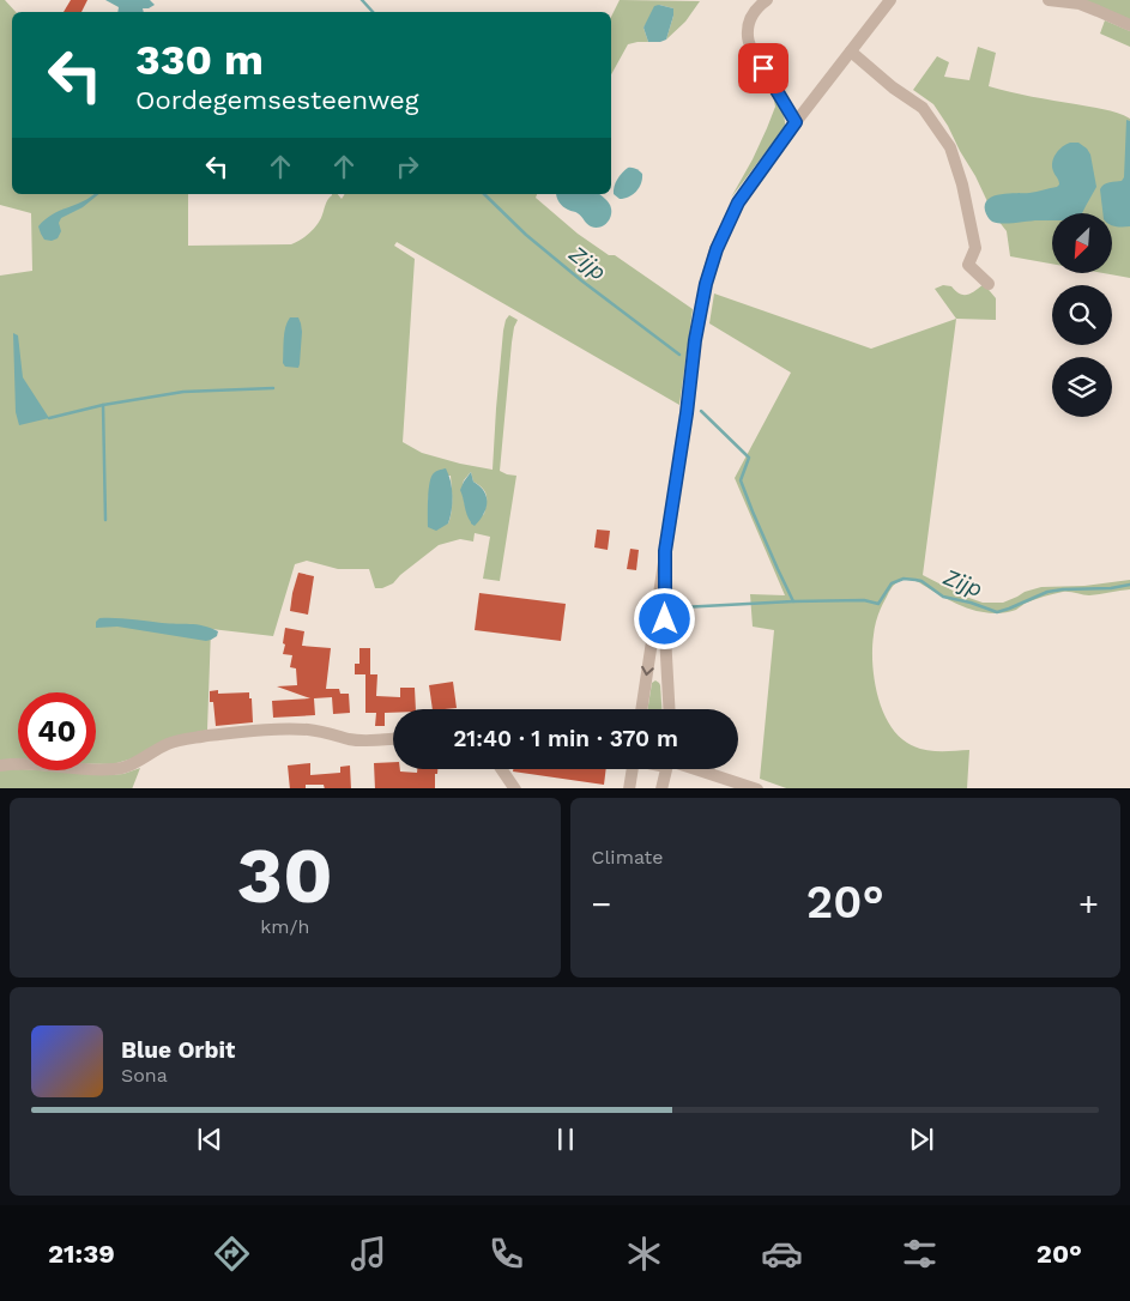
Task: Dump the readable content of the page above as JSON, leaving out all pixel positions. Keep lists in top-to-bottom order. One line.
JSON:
{"water":["Zijp"],"north":"bottom left","page":{"turn":["330 m","Oordegemsesteenweg"],"limit":"40","trip":"21:40 · 1 min · 370 m","tile":[["30","km/h"],"Climate"],"heat":["−","20°","+"],"song":["Blue Orbit","Sona"],"tabs":["21:39","20°"]}}
